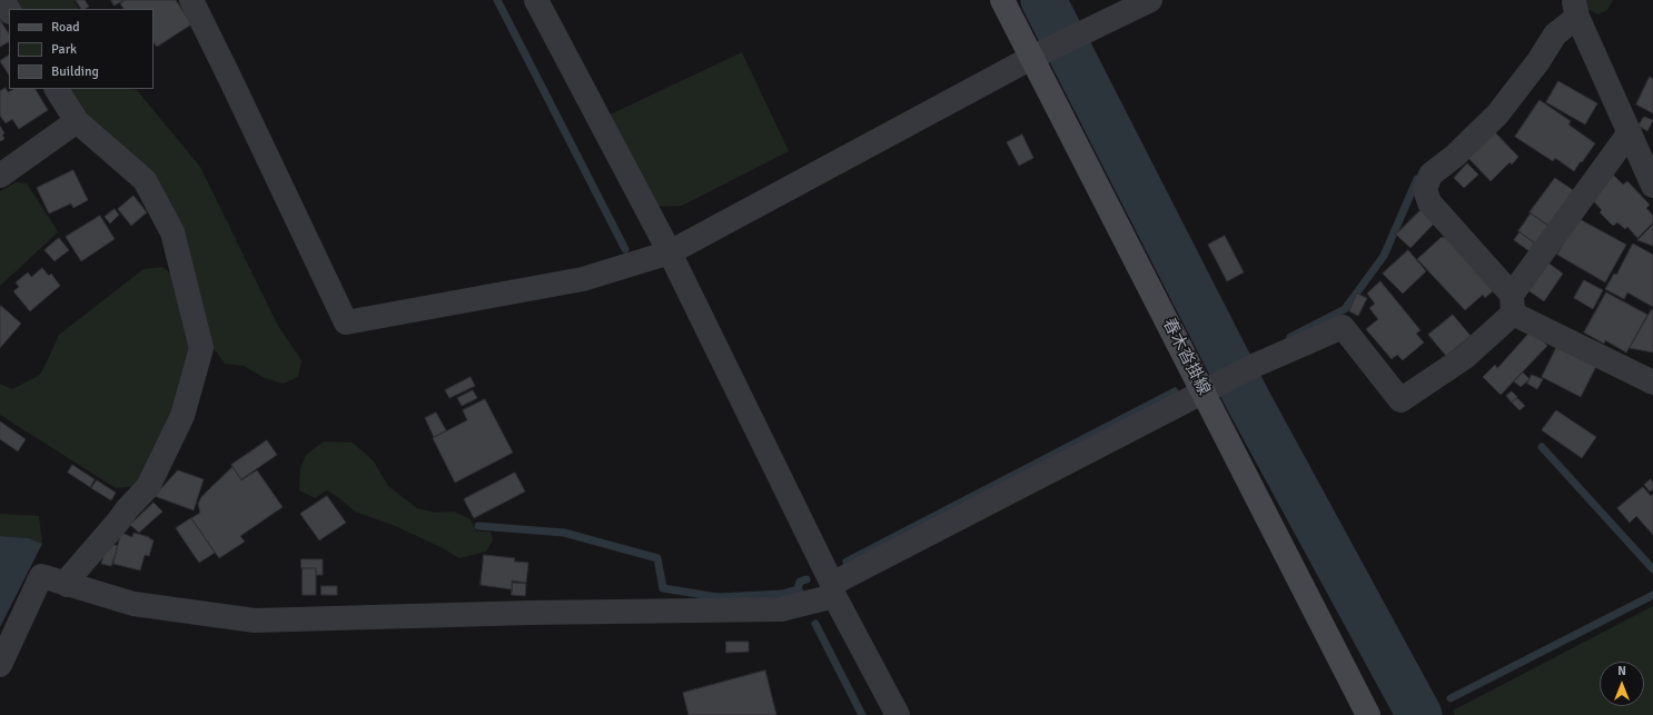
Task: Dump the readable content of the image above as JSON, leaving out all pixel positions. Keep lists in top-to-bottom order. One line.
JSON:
{"streets":{"main road":["春木沓掛線"]},"legend":["Road","Park","Building"],"north":"top"}
